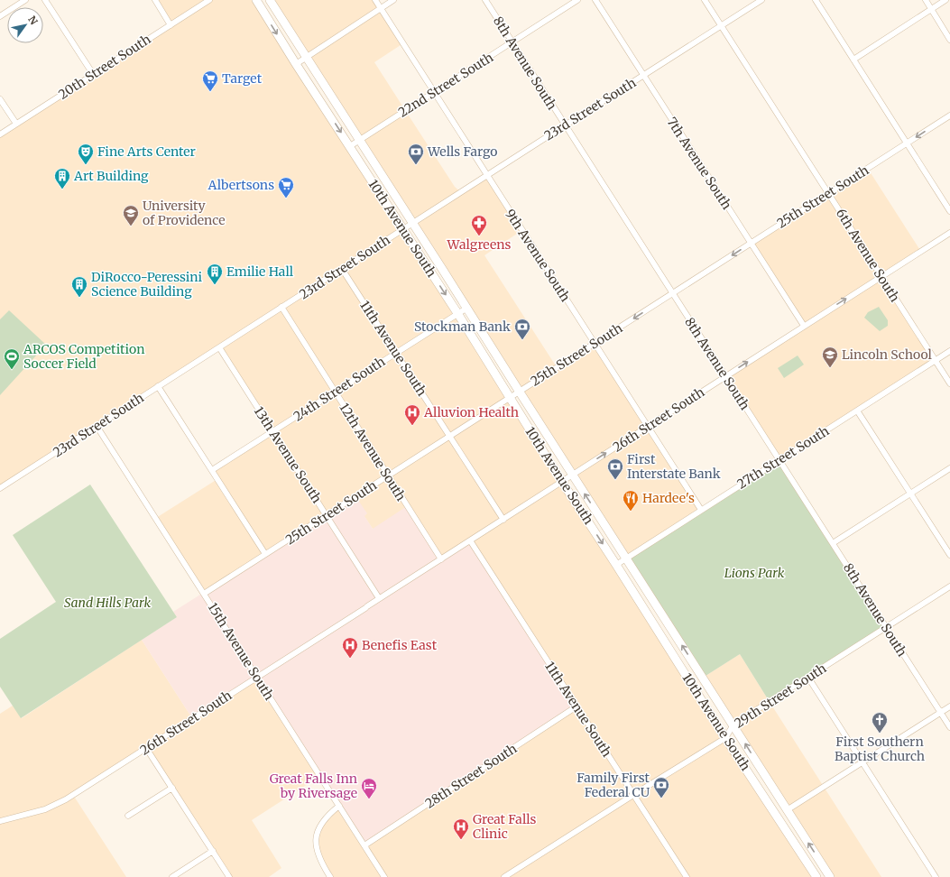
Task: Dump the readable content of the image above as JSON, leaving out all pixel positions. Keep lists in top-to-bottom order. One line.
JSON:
{"streets":{"highway":["10th Avenue South"],"street":["8th Avenue South","20th Street South","22nd Street South","23rd Street South","7th Avenue South","25th Street South","9th Avenue South","6th Avenue South","11th Avenue South","24th Street South","26th Street South","12th Avenue South","13th Avenue South","27th Street South","15th Avenue South","29th Street South","28th Street South"]},"crossings":[["8th Avenue South","22nd Street South"],["8th Avenue South","23rd Street South"],["8th Avenue South","25th Street South"],["8th Avenue South","26th Street South"],["8th Avenue South","27th Street South"],["8th Avenue South","29th Street South"],["22nd Street South","10th Avenue South"],["22nd Street South","9th Avenue South"],["23rd Street South","7th Avenue South"],["23rd Street South","10th Avenue South"],["23rd Street South","9th Avenue South"],["23rd Street South","6th Avenue South"],["23rd Street South","11th Avenue South"],["23rd Street South","12th Avenue South"],["23rd Street South","13th Avenue South"],["23rd Street South","15th Avenue South"],["7th Avenue South","25th Street South"],["7th Avenue South","26th Street South"],["25th Street South","10th Avenue South"],["25th Street South","9th Avenue South"],["25th Street South","6th Avenue South"],["25th Street South","11th Avenue South"],["25th Street South","12th Avenue South"],["25th Street South","13th Avenue South"],["25th Street South","15th Avenue South"],["10th Avenue South","24th Street South"],["10th Avenue South","26th Street South"],["10th Avenue South","27th Street South"],["10th Avenue South","29th Street South"],["9th Avenue South","26th Street South"],["9th Avenue South","27th Street South"],["6th Avenue South","26th Street South"],["6th Avenue South","27th Street South"],["11th Avenue South","24th Street South"],["11th Avenue South","26th Street South"],["11th Avenue South","29th Street South"],["11th Avenue South","28th Street South"],["24th Street South","12th Avenue South"],["24th Street South","13th Avenue South"],["26th Street South","12th Avenue South"],["26th Street South","13th Avenue South"],["26th Street South","15th Avenue South"],["15th Avenue South","28th Street South"]],"parks":["Lions Park","Sand Hills Park"],"places":{"supermarket":["Target","Albertsons"],"theatre":["Fine Arts Center"],"bank":["Wells Fargo","Stockman Bank","First Interstate Bank","Family First Federal CU"],"building":["Art Building","Emilie Hall","DiRocco-Peressini Science Building"],"school or university":["University of Providence","Lincoln School"],"pharmacy":["Walgreens"],"sports":["ARCOS Competition Soccer Field"],"hospital":["Alluvion Health","Benefis East","Great Falls Clinic"],"restaurant":["Hardee's"],"church":["First Southern Baptist Church"],"hotel":["Great Falls Inn by Riversage"]},"north":"top right"}
